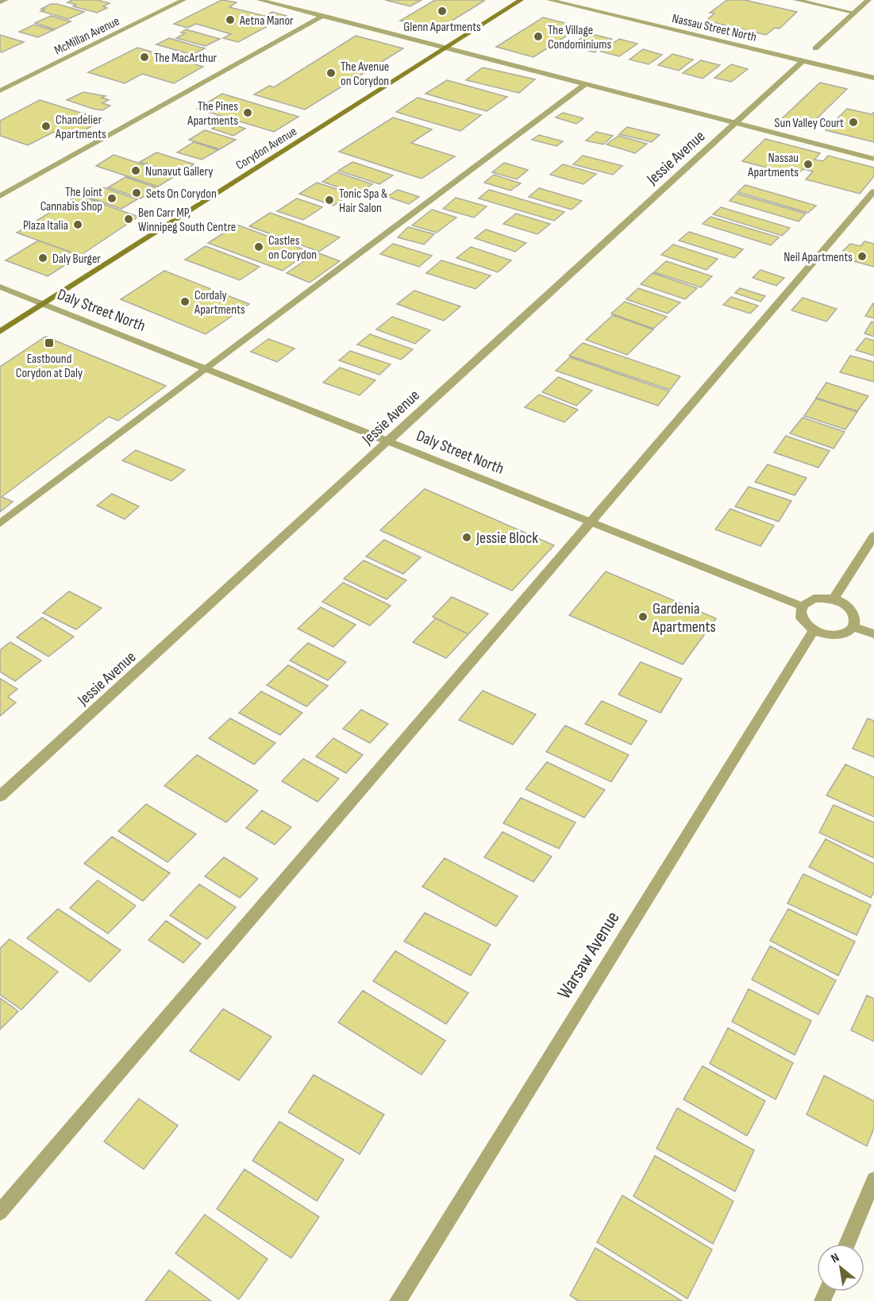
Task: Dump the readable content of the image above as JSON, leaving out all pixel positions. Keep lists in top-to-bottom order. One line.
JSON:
{"streets":{"main road":["Corydon Avenue"],"street":["Nassau Street North","McMillan Avenue","Jessie Avenue","Daly Street North","Warsaw Avenue"]},"crossings":[["Nassau Street North","Jessie Avenue"],["Corydon Avenue","Daly Street North"],["Jessie Avenue","Daly Street North"],["Daly Street North","Warsaw Avenue"]],"places":{"other":["Glenn Apartments","Aetna Manor","The Village Condominiums","The MacArthur","The Avenue on Corydon","The Pines Apartments","Sun Valley Court","Chandelier Apartments","Nassau Apartments","Nunavut Gallery","Sets On Corydon","The Joint Cannabis Shop","Tonic Spa & Hair Salon","Ben Carr MP, Winnipeg South Centre","Plaza Italia","Castles on Corydon","Neil Apartments","Daly Burger","Cordaly Apartments","Jessie Block","Gardenia Apartments"],"transit":["Eastbound Corydon at Daly"]},"north":"top left"}
